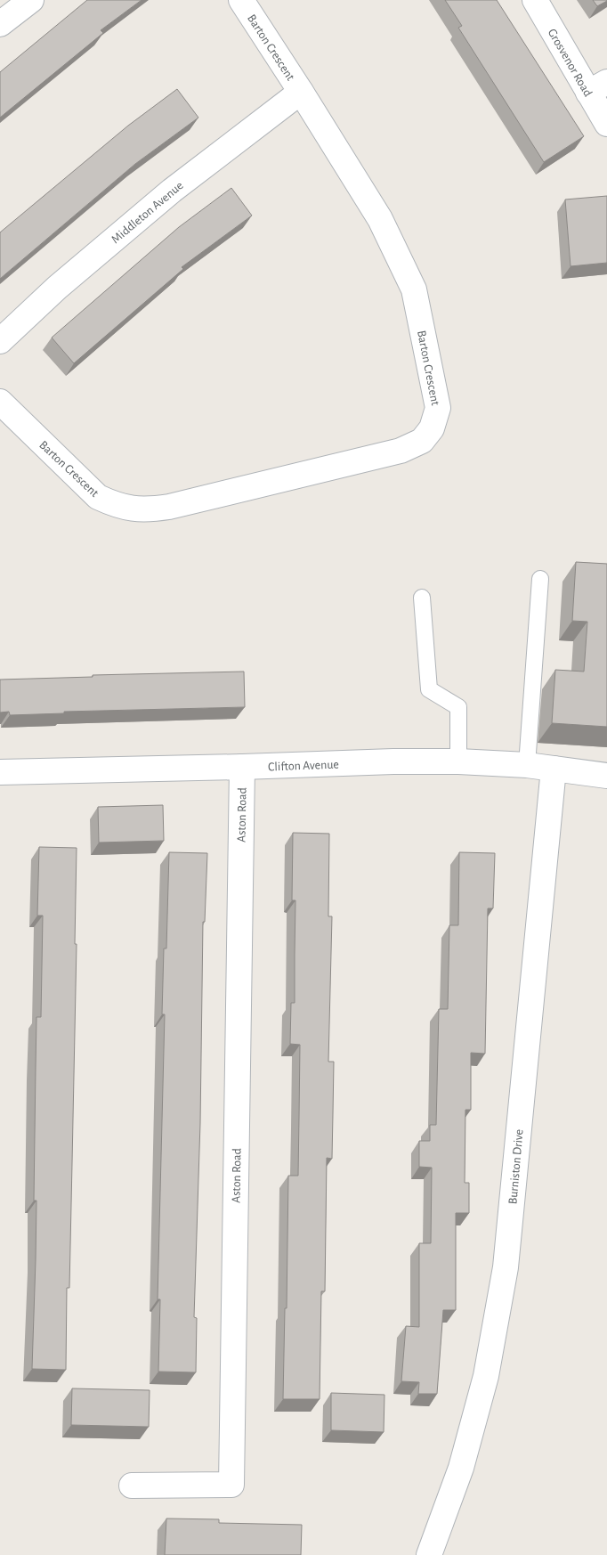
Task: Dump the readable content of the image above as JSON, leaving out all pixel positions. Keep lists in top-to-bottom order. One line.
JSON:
{"streets":{"street":["Barton Crescent","Grosvenor Road","Middleton Avenue","Clifton Avenue","Aston Road","Burniston Drive"]},"crossings":[["Barton Crescent","Middleton Avenue"],["Clifton Avenue","Aston Road"],["Clifton Avenue","Burniston Drive"]]}
